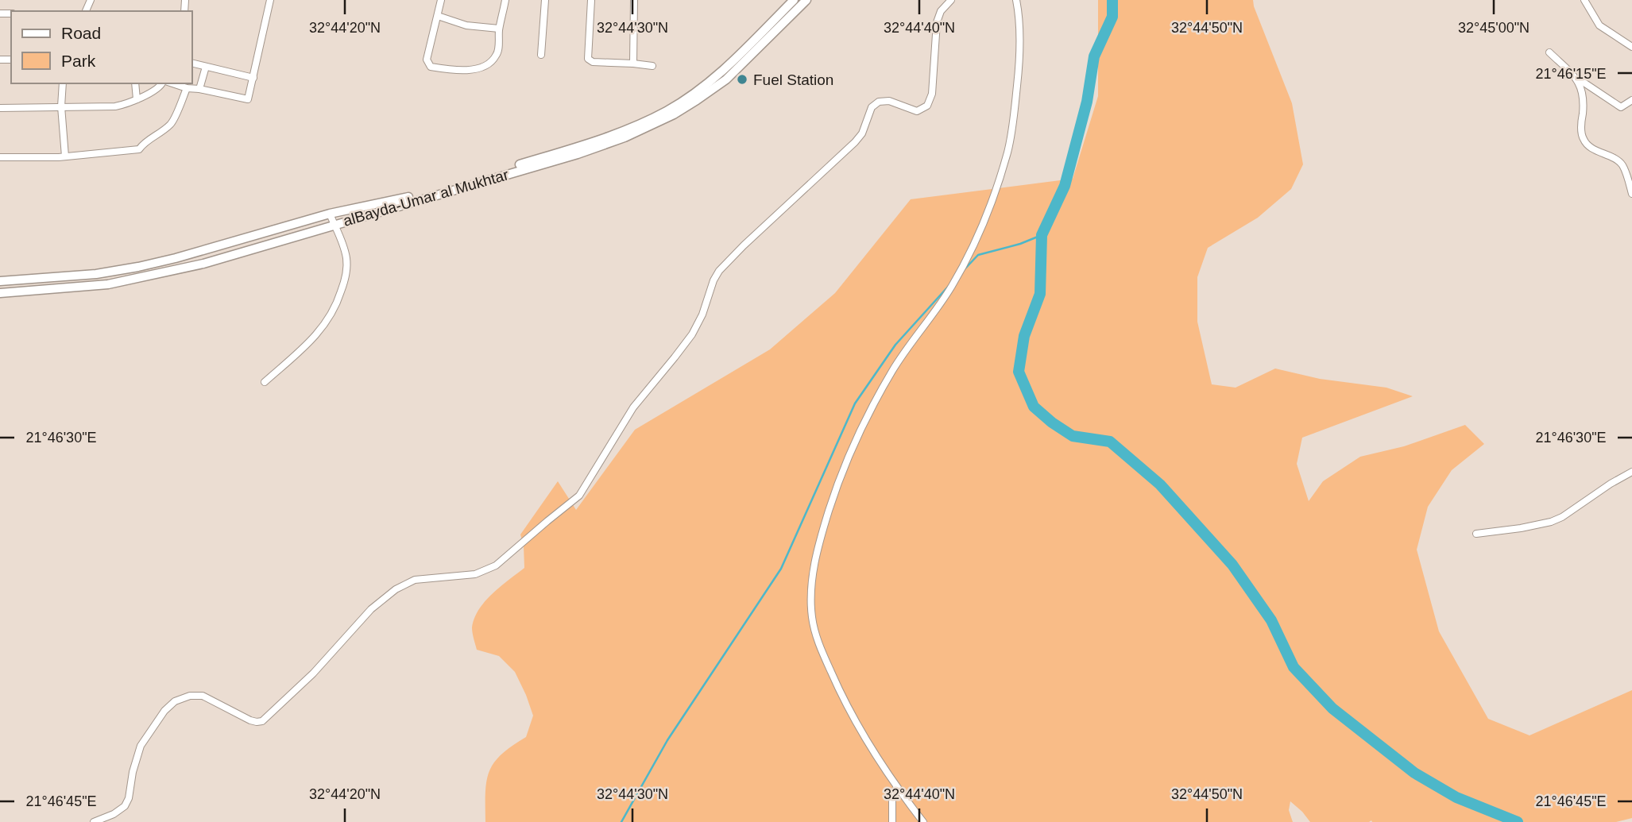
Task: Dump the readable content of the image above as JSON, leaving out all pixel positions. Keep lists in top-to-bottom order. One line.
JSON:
{"streets":{"main road":["alBayda-Umar al Mukhtar"]},"places":["Fuel Station"],"legend":["Road","Park"],"coordinates":["32°44'20\"N","32°44'30\"N","32°44'40\"N","32°44'50\"N","32°45'00\"N","21°46'15\"E","21°46'30\"E","21°46'45\"E"]}
